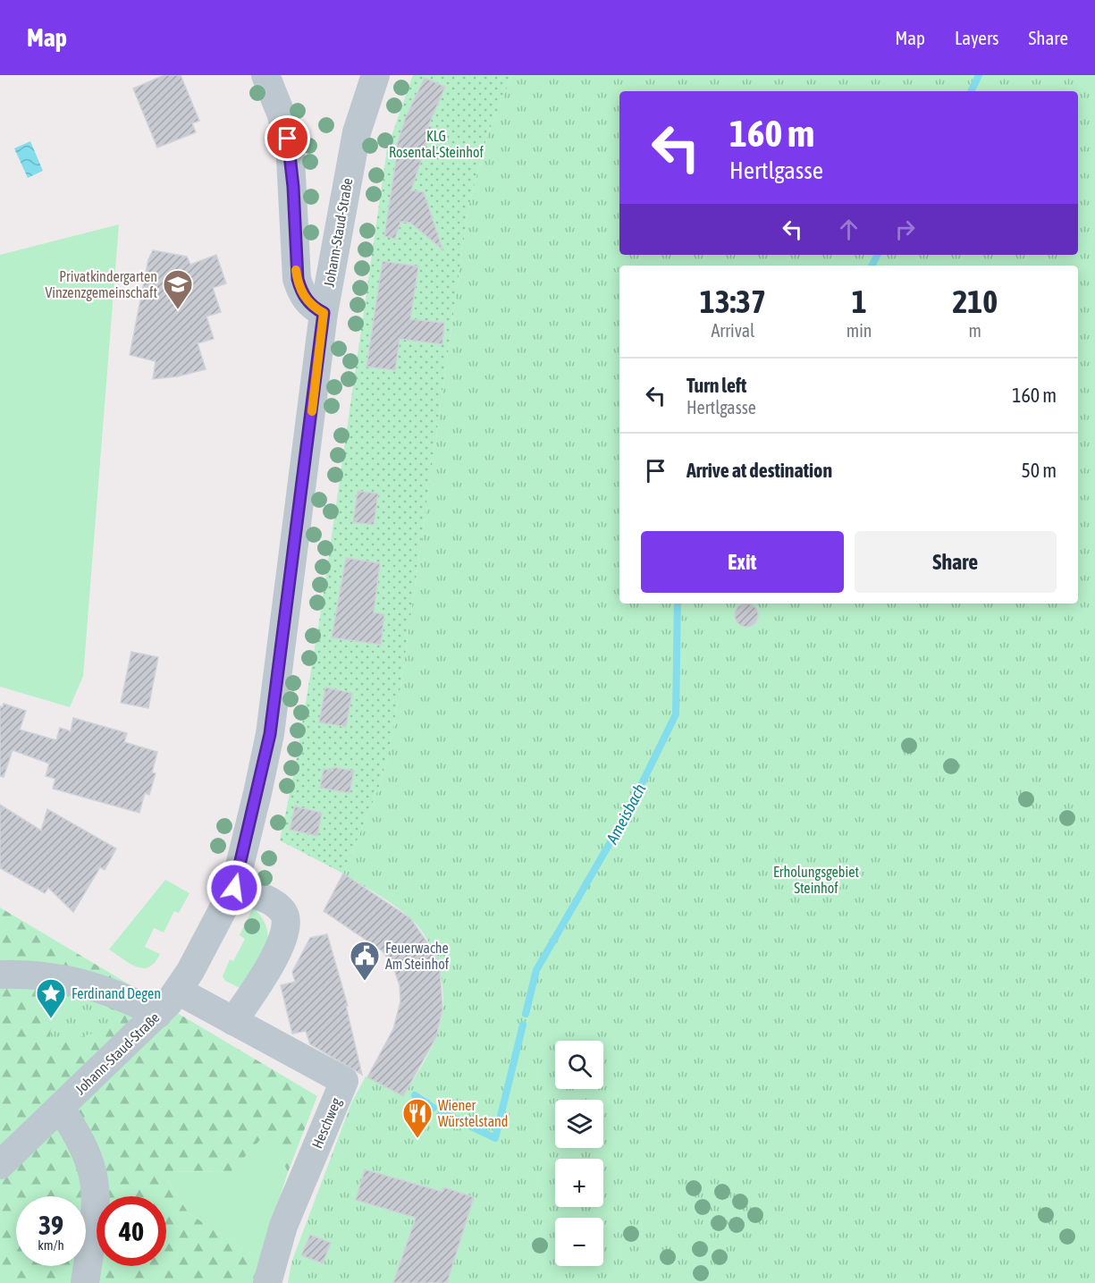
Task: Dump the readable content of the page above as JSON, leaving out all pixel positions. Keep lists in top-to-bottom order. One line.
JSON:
{"streets":{"street":["Johann-Staud-Straße","Heschweg"]},"crossings":[["Johann-Staud-Straße","Heschweg"]],"water":["Ameisbach"],"parks":["KLG Rosental-Steinhof","Erholungsgebiet Steinhof"],"places":{"school or university":["Privatkindergarten Vinzenzgemeinschaft"],"public building":["Feuerwache Am Steinhof"],"place":["Ferdinand Degen"],"restaurant":["Wiener Würstelstand"]},"page":{"header":"Map","nav":["Map","Layers","Share"],"turn":["160 m","Hertlgasse"],"eta":["13:37","Arrival","1","min","210","m"],"list":[{"name":"Turn left","note":"Hertlgasse","value":"160 m"},{"name":"Arrive at destination","value":"50 m"}],"buttons":["Exit","Share"],"map_buttons":["+","−"],"speed":"39 km/h","limit":"40"}}
